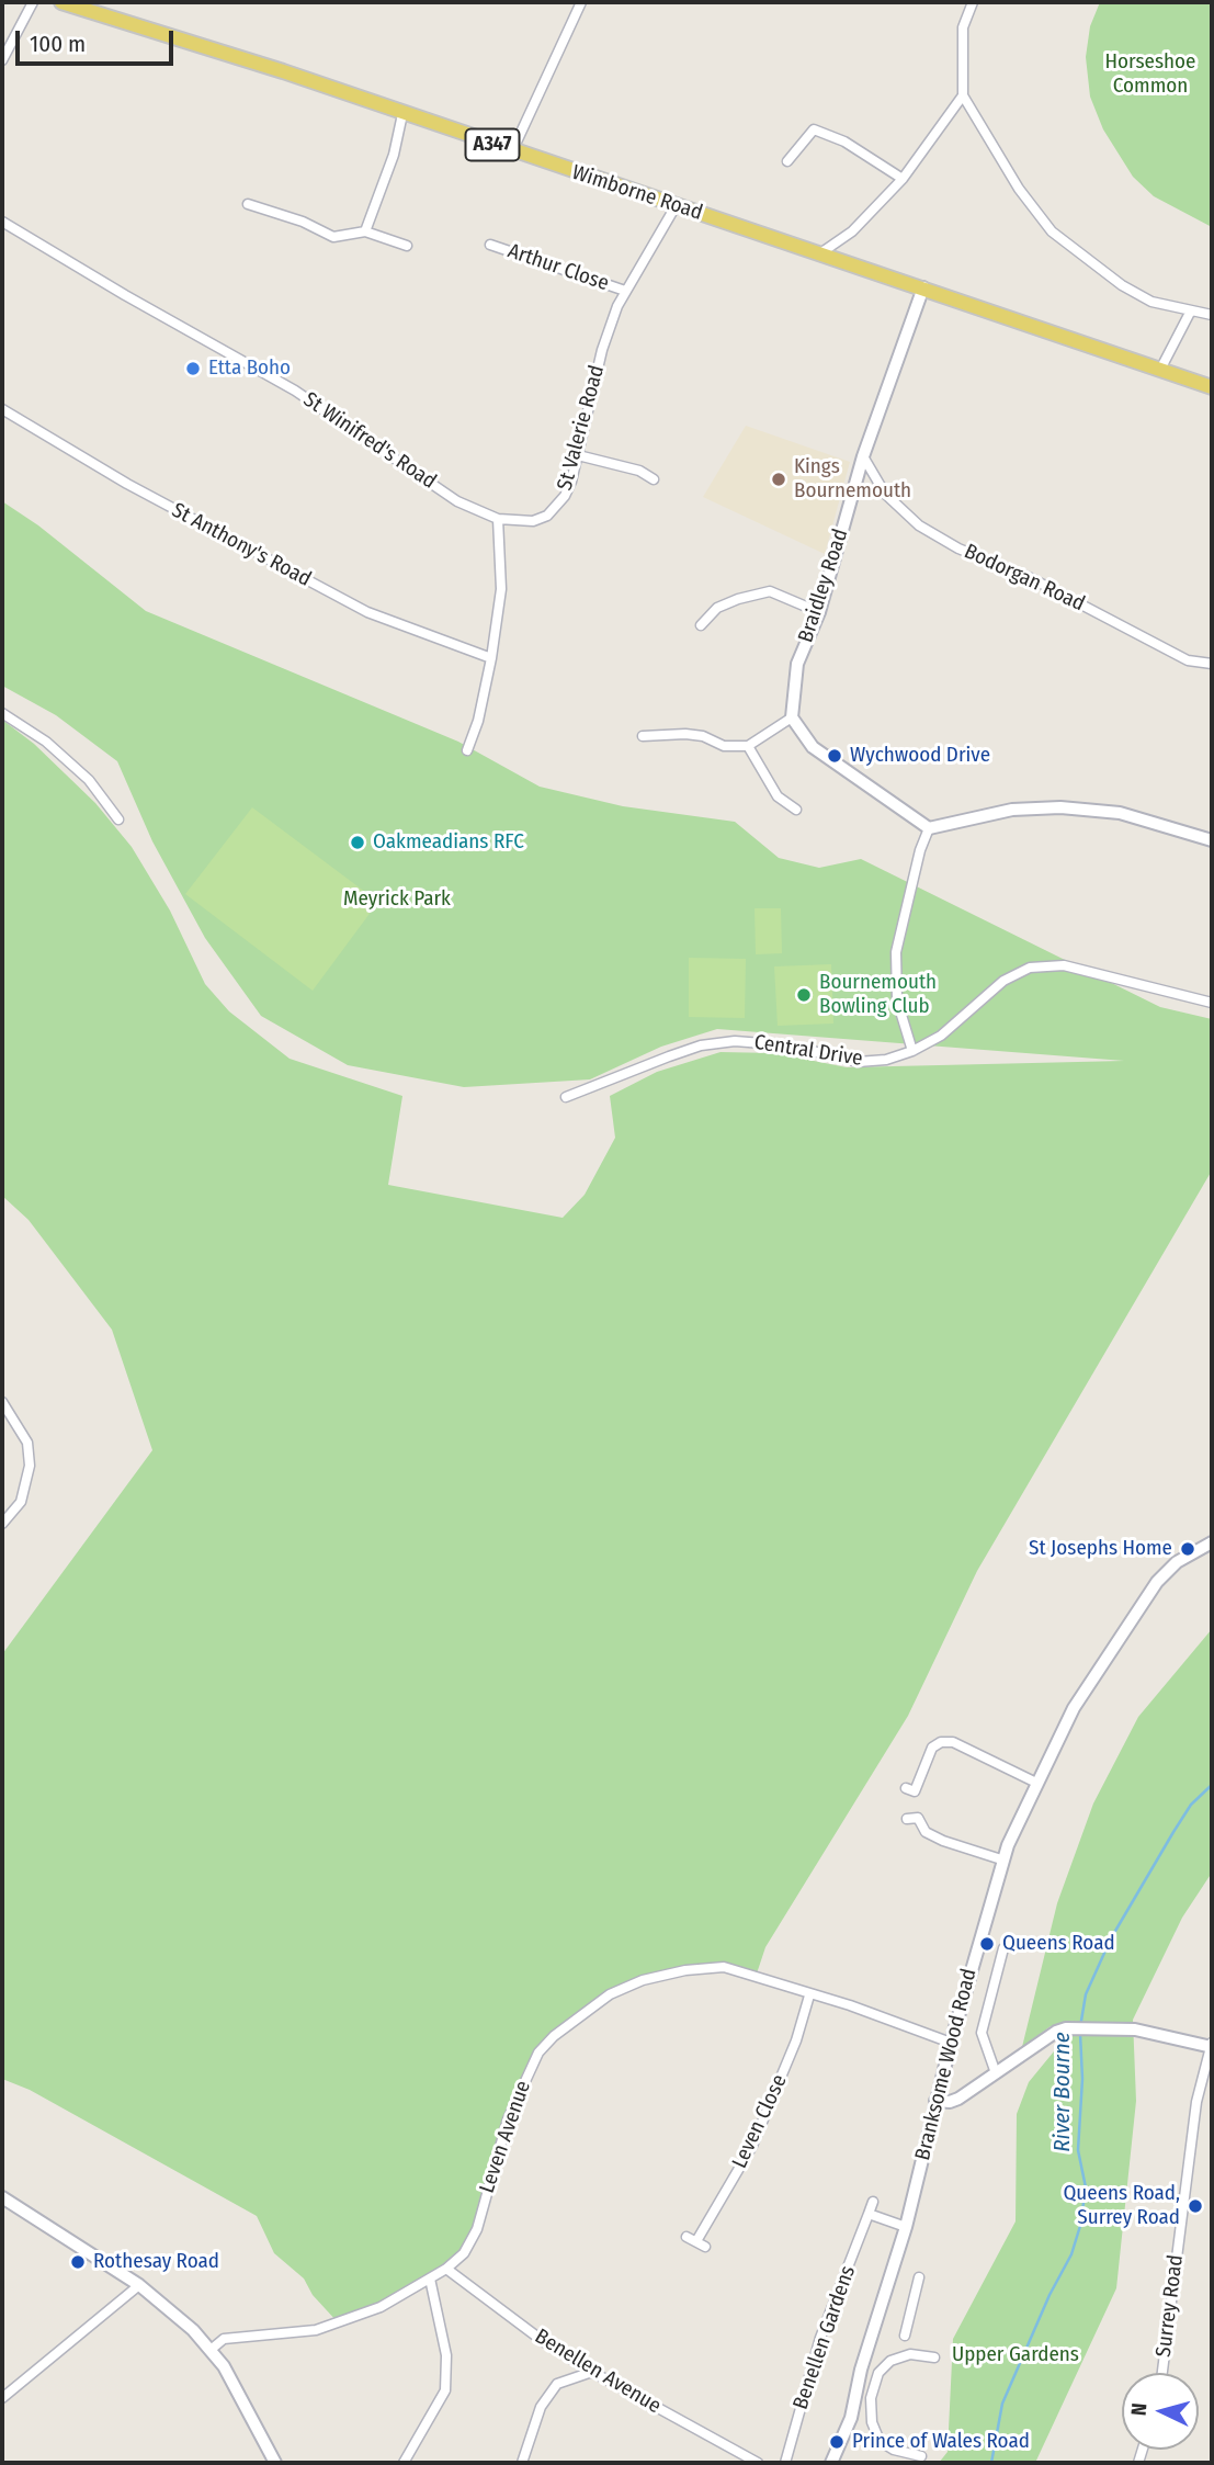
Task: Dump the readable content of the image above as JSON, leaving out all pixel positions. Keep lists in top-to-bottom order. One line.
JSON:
{"streets":{"main road":["A347","Wimborne Road"],"street":["Arthur Close","St Valerie Road","St Winifred's Road","St Anthony's Road","Bodorgan Road","Braidley Road","Central Drive","Branksome Wood Road","Leven Close","Leven Avenue","Surrey Road","Benellen Gardens","Benellen Avenue"]},"crossings":[["Wimborne Road","St Valerie Road"],["Wimborne Road","Braidley Road"],["Arthur Close","St Valerie Road"],["St Valerie Road","St Winifred's Road"],["Bodorgan Road","Braidley Road"],["Branksome Wood Road","Leven Avenue"],["Leven Close","Leven Avenue"],["Leven Avenue","Benellen Avenue"]],"water":["River Bourne"],"parks":["Horseshoe Common","Meyrick Park","Upper Gardens"],"places":["Etta Boho","Kings Bournemouth","Wychwood Drive","Oakmeadians RFC","Bournemouth Bowling Club","St Josephs Home","Queens Road","Queens Road, Surrey Road","Rothesay Road","Prince of Wales Road"],"scale_bar":"100 m","north":"left"}
